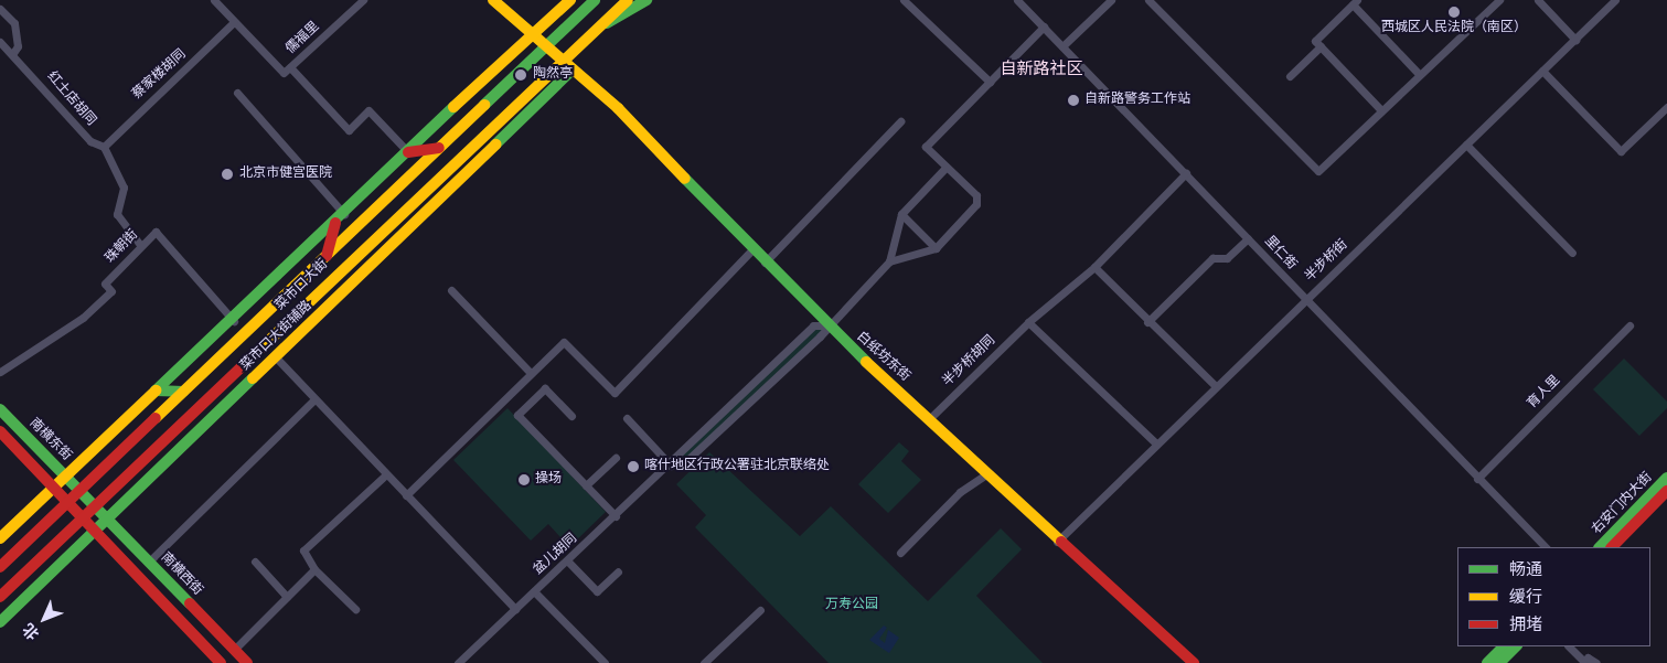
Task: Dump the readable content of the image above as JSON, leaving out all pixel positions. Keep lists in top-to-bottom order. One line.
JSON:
{"streets":{"main road":["菜市口大街","菜市口大街辅路","白纸坊东街","南横东街","右安门内大街","南横西街"],"street":["儒福里","蔡家楼胡同","红土店胡同","珠朝街","里仁街","半步桥街","半步桥胡同","育人里","盆儿胡同"]},"crossings":[["儒福里","蔡家楼胡同"],["蔡家楼胡同","红土店胡同"],["红土店胡同","珠朝街"],["里仁街","半步桥街"],["里仁街","半步桥胡同"],["里仁街","育人里"],["半步桥街","白纸坊东街"],["菜市口大街","白纸坊东街"],["菜市口大街","南横东街"],["菜市口大街","南横西街"],["菜市口大街辅路","白纸坊东街"],["菜市口大街辅路","南横西街"],["白纸坊东街","半步桥胡同"],["白纸坊东街","盆儿胡同"],["南横东街","南横西街"]],"districts":["自新路社区"],"parks":["万寿公园"],"places":["西城区人民法院（南区）","陶然亭","自新路警务工作站","北京市健宫医院","喀什地区行政公署驻北京联络处","操场"],"legend":["畅通","缓行","拥堵"],"north":"bottom left"}
